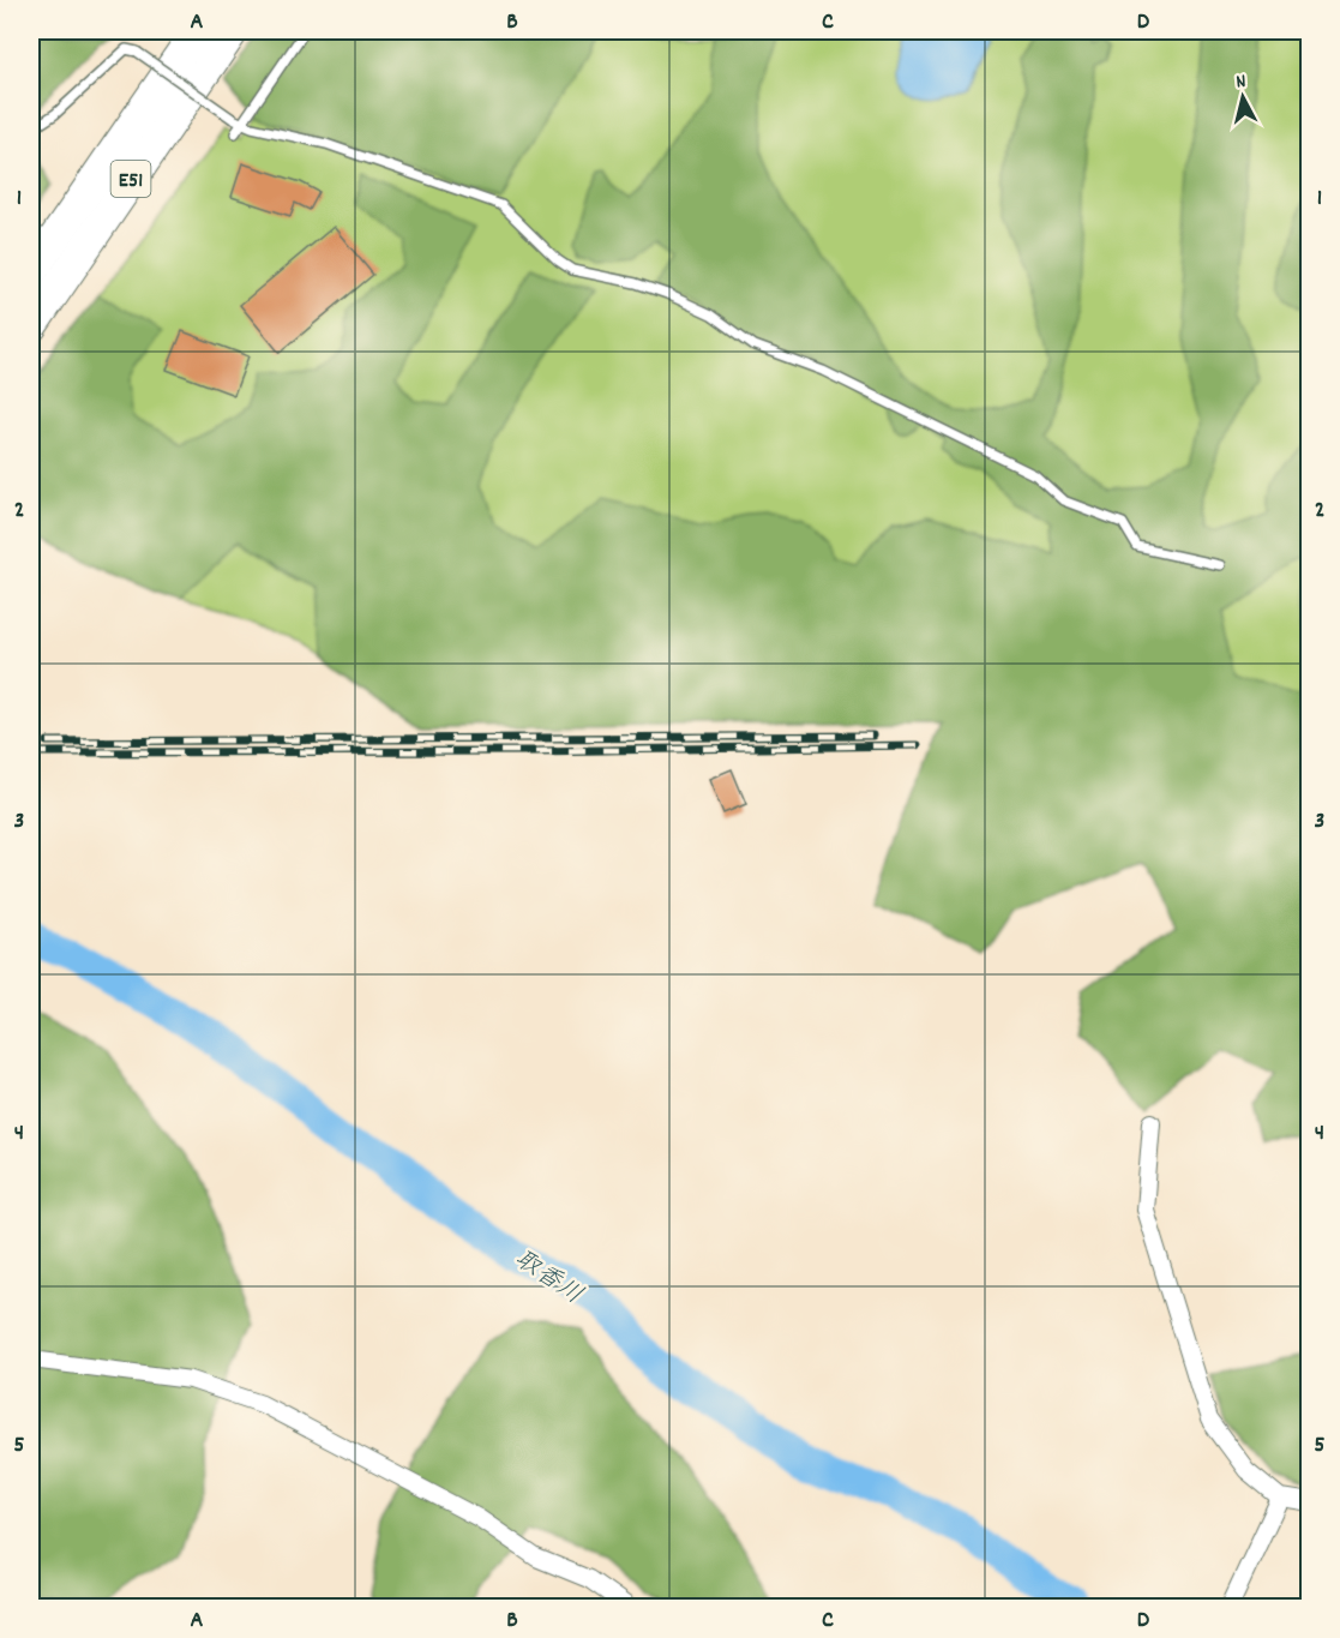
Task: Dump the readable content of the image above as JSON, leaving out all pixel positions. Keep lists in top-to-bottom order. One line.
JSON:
{"streets":{"highway":["E51"]},"water":["取香川"],"north":"top","grid":{"columns":["A","B","C","D"],"rows":["1","2","3","4","5"]}}
